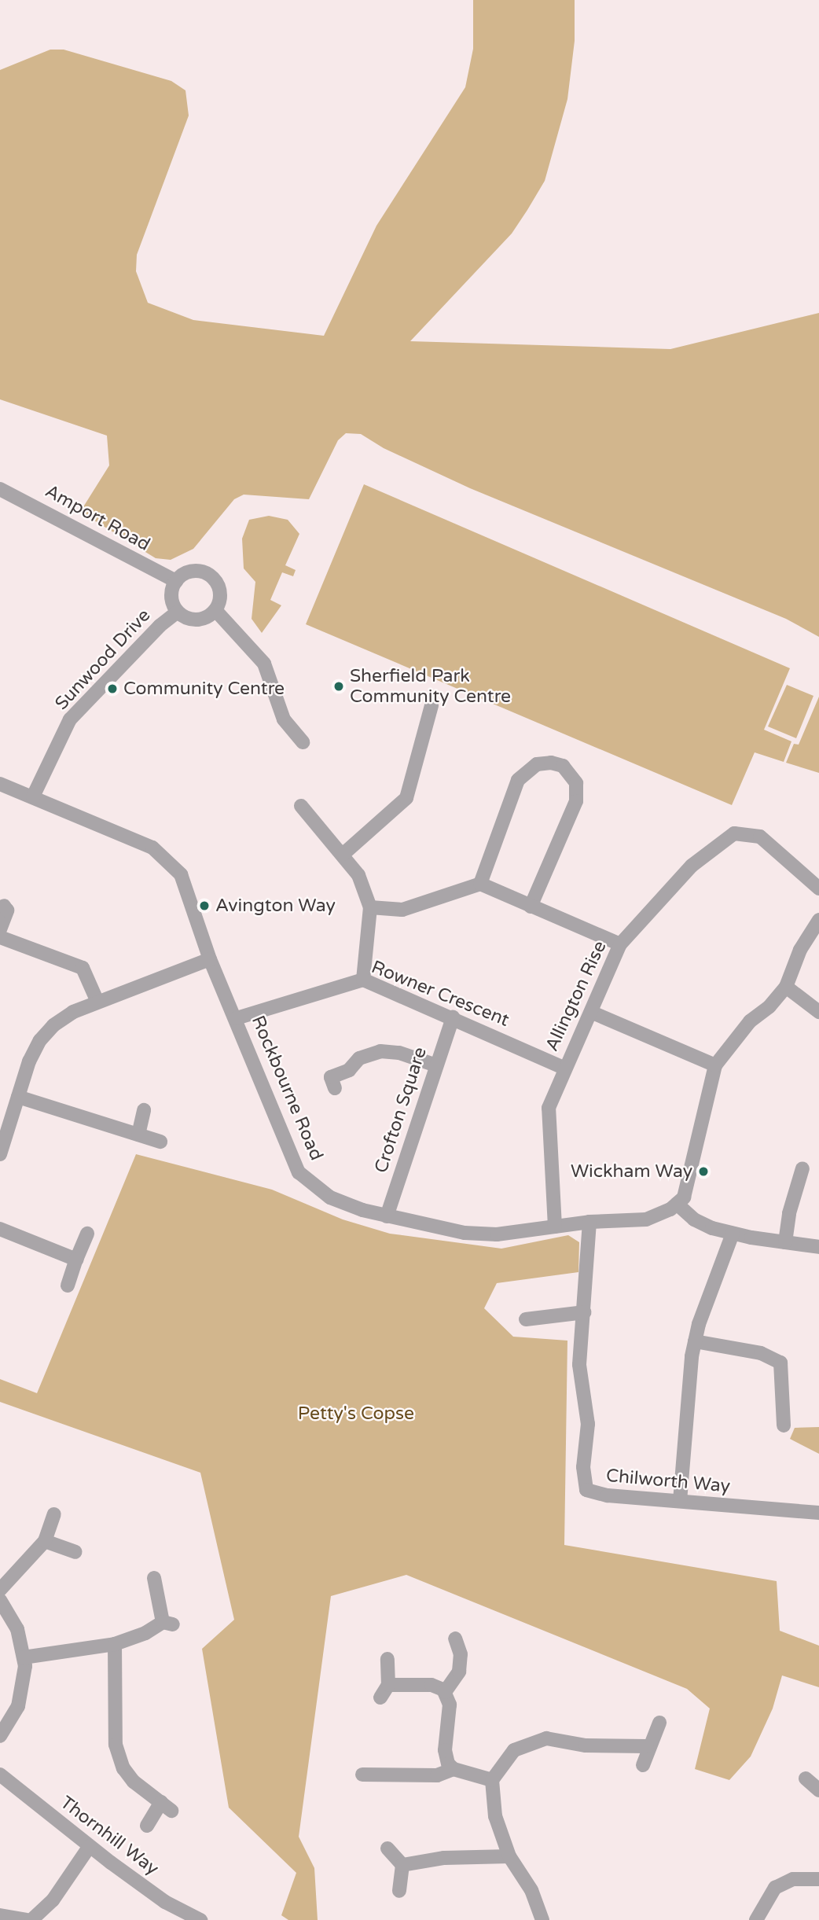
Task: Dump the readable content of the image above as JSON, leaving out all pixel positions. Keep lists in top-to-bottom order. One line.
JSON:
{"streets":{"street":["Amport Road","Sunwood Drive","Rowner Crescent","Allington Rise","Rockbourne Road","Crofton Square","Chilworth Way","Thornhill Way"]},"crossings":[["Amport Road","Sunwood Drive"],["Sunwood Drive","Rockbourne Road"],["Rowner Crescent","Allington Rise"],["Rowner Crescent","Rockbourne Road"],["Rowner Crescent","Crofton Square"],["Allington Rise","Rockbourne Road"],["Rockbourne Road","Crofton Square"],["Rockbourne Road","Chilworth Way"]],"parks":["Petty's Copse"],"places":["Sherfield Park Community Centre","Community Centre","Avington Way","Wickham Way"]}
